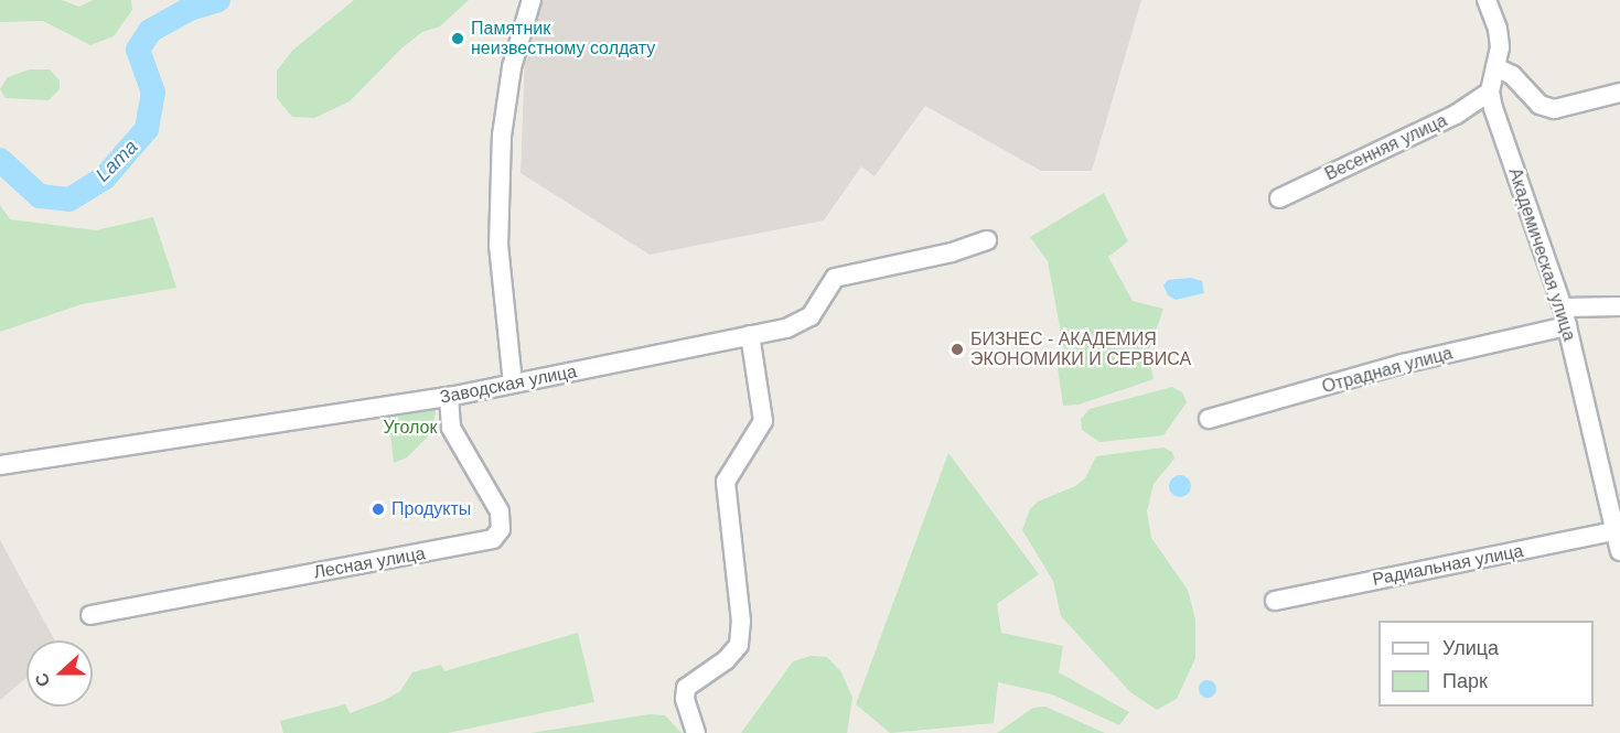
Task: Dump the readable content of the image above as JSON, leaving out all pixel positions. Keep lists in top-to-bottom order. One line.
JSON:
{"streets":{"street":["Весенняя улица","Академическая улица","Отрадная улица","Заводская улица","Лесная улица","Радиальная улица"]},"crossings":[["Весенняя улица","Академическая улица"],["Академическая улица","Отрадная улица"],["Академическая улица","Радиальная улица"],["Заводская улица","Лесная улица"]],"water":["Lama"],"parks":["Уголок"],"places":["Памятник неизвестному солдату","БИЗНЕС - АКАДЕМИЯ ЭКОНОМИКИ И СЕРВИСА","Продукты"],"legend":["Улица","Парк"],"north":"left"}
